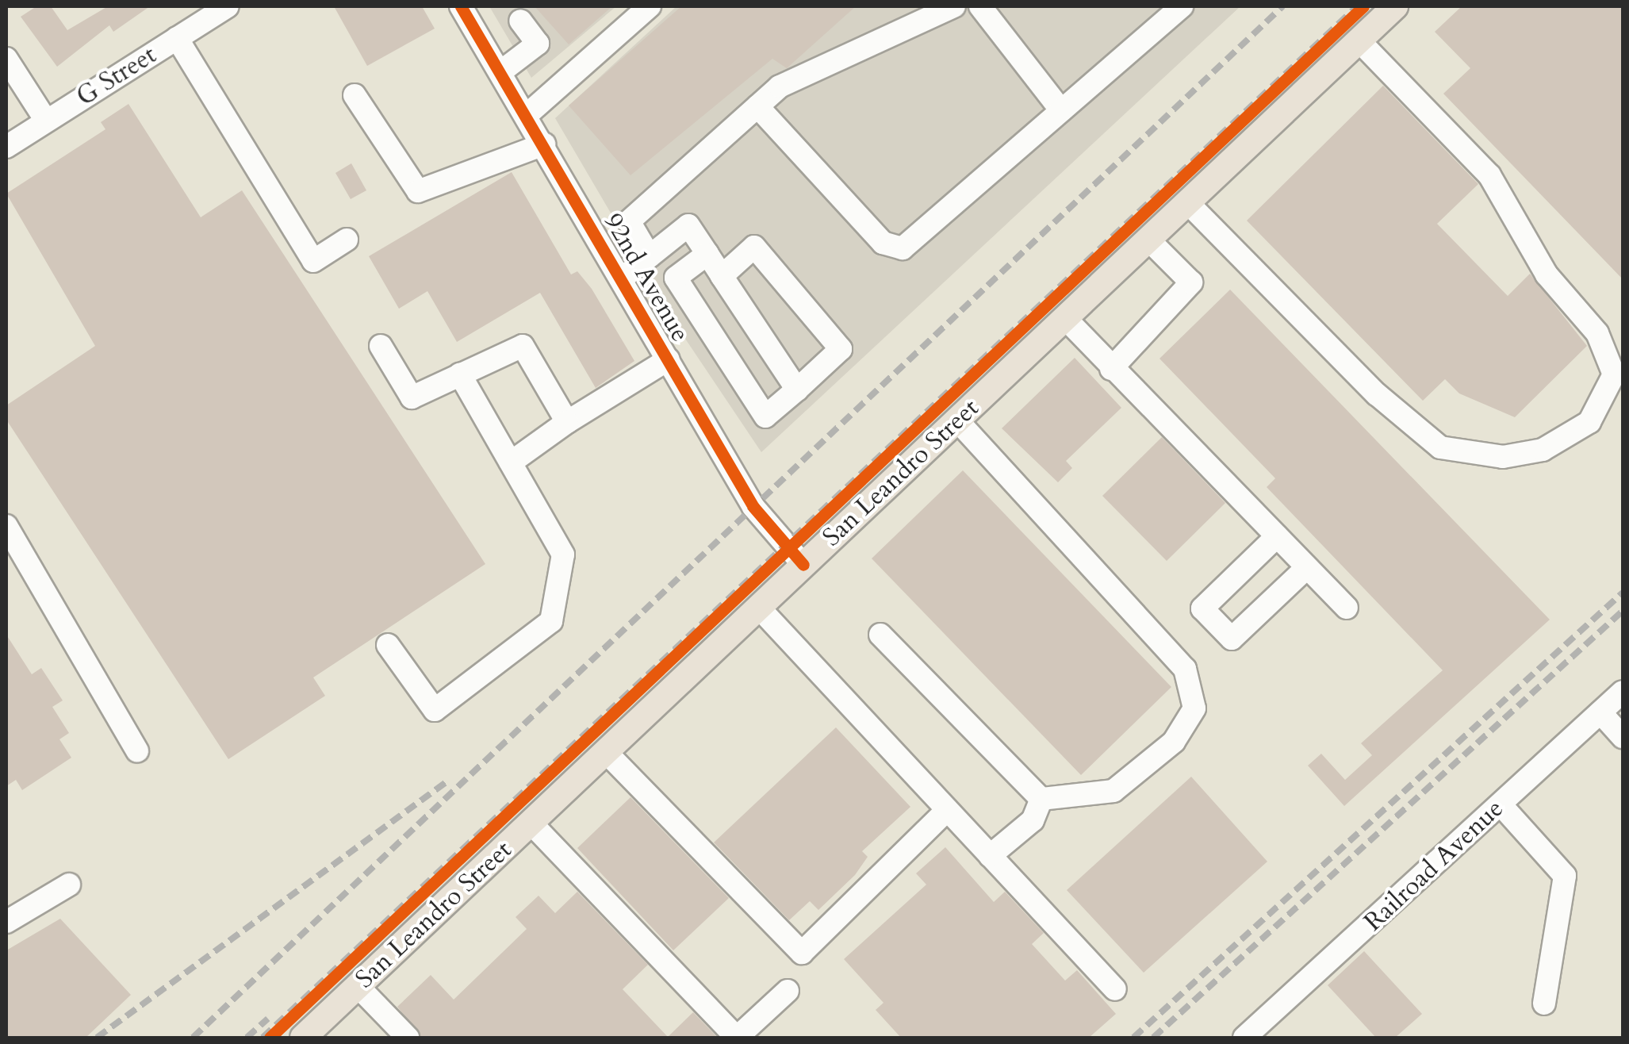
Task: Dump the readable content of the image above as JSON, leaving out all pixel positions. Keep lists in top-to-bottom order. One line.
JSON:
{"streets":{"main road":["San Leandro Street"],"street":["G Street","92nd Avenue","Railroad Avenue"]},"crossings":[["92nd Avenue","San Leandro Street"]]}
